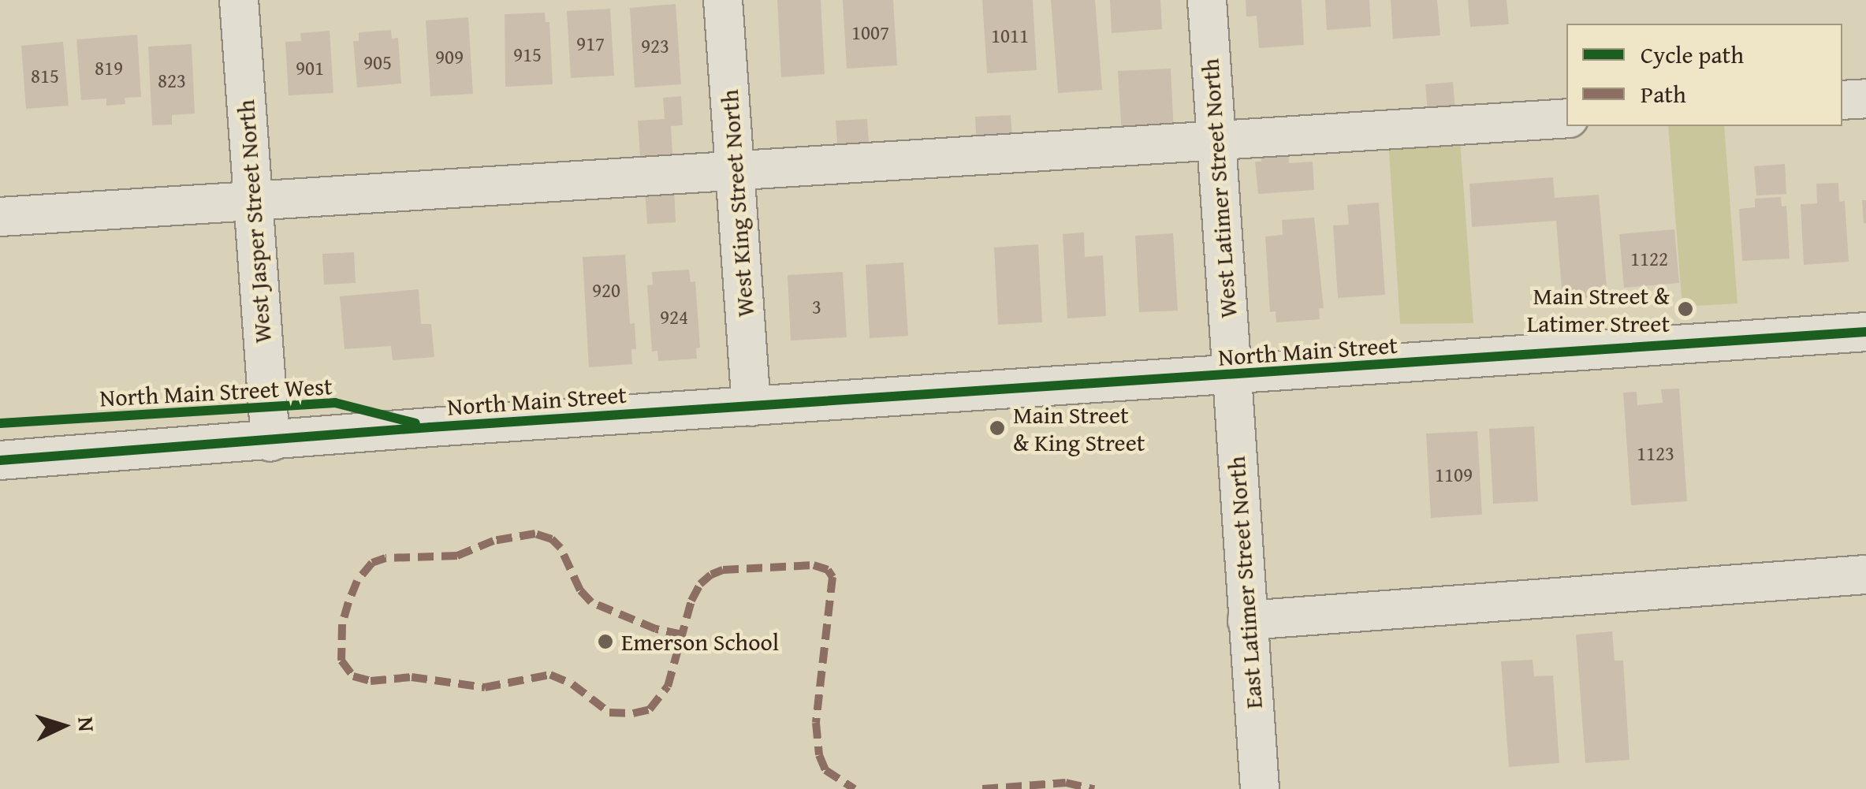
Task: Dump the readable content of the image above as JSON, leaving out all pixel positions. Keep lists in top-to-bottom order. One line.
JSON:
{"streets":{"street":["West Latimer Street North","West King Street North","West Jasper Street North","North Main Street","East Latimer Street North"],"cycle path":["North Main Street West"]},"crossings":[["West Latimer Street North","North Main Street"],["West Latimer Street North","East Latimer Street North"],["West King Street North","North Main Street"],["West Jasper Street North","North Main Street"],["North Main Street","East Latimer Street North"]],"places":["Main Street & Latimer Street","Main Street & King Street","Emerson School"],"house_numbers":["1007","1011","917","923","915","909","905","819","901","815","823","1122","920","3","924","1123","1109"],"legend":["Cycle path","Path"],"north":"right"}
